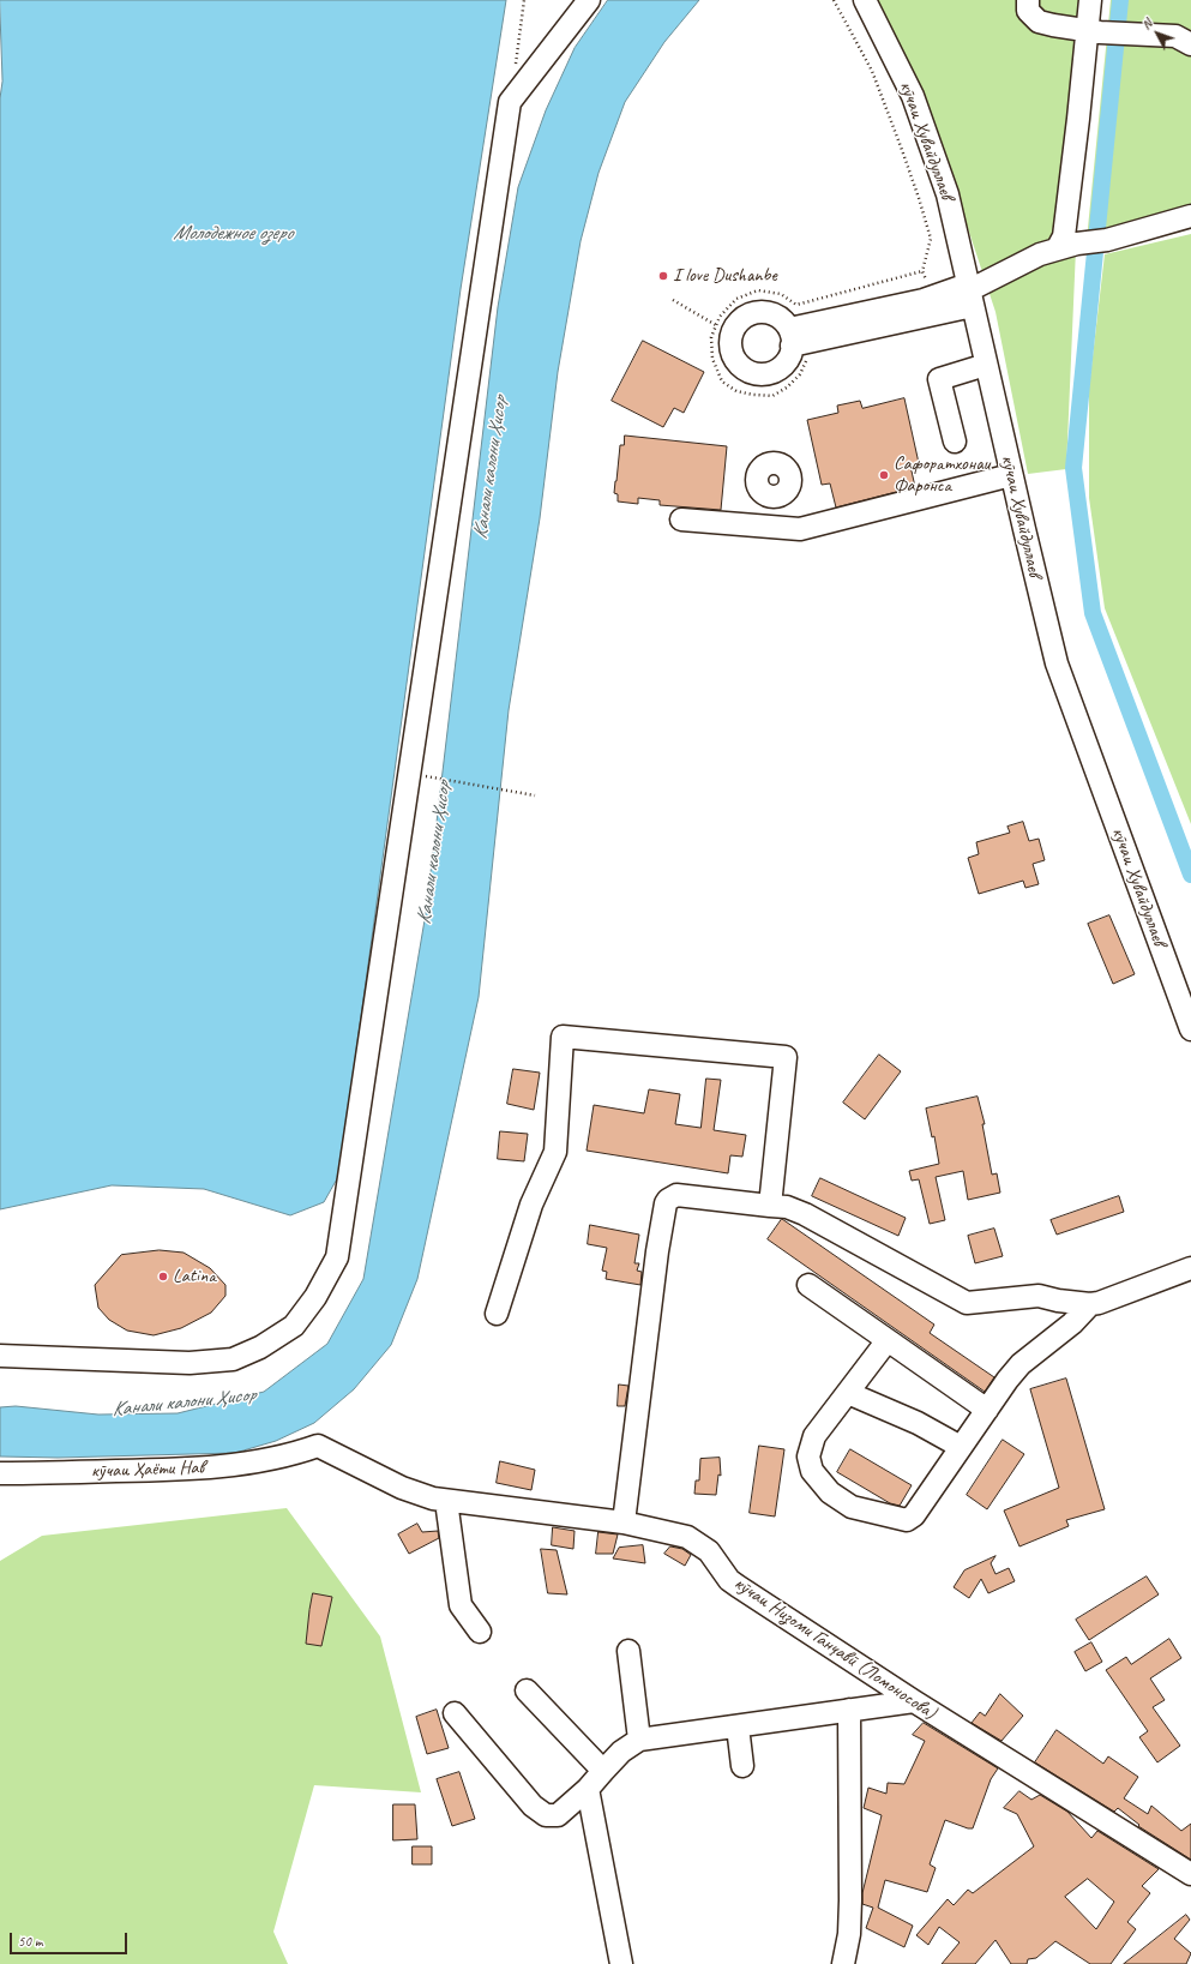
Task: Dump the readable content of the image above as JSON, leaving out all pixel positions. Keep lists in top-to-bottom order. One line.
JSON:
{"streets":{"street":["кӯчаи Хувайдуллаев","кӯчаи Ҳаёти Нав","кӯчаи Низоми Ганҷавӣ (Ломоносова)"]},"crossings":[["кӯчаи Ҳаёти Нав","кӯчаи Низоми Ганҷавӣ (Ломоносова)"]],"water":["Молодежное озеро","Канали калони Ҳисор"],"places":["I love Dushanbe","Сафоратхонаи Фаронса","Latina"],"scale_bar":"50 m","north":"top left"}
